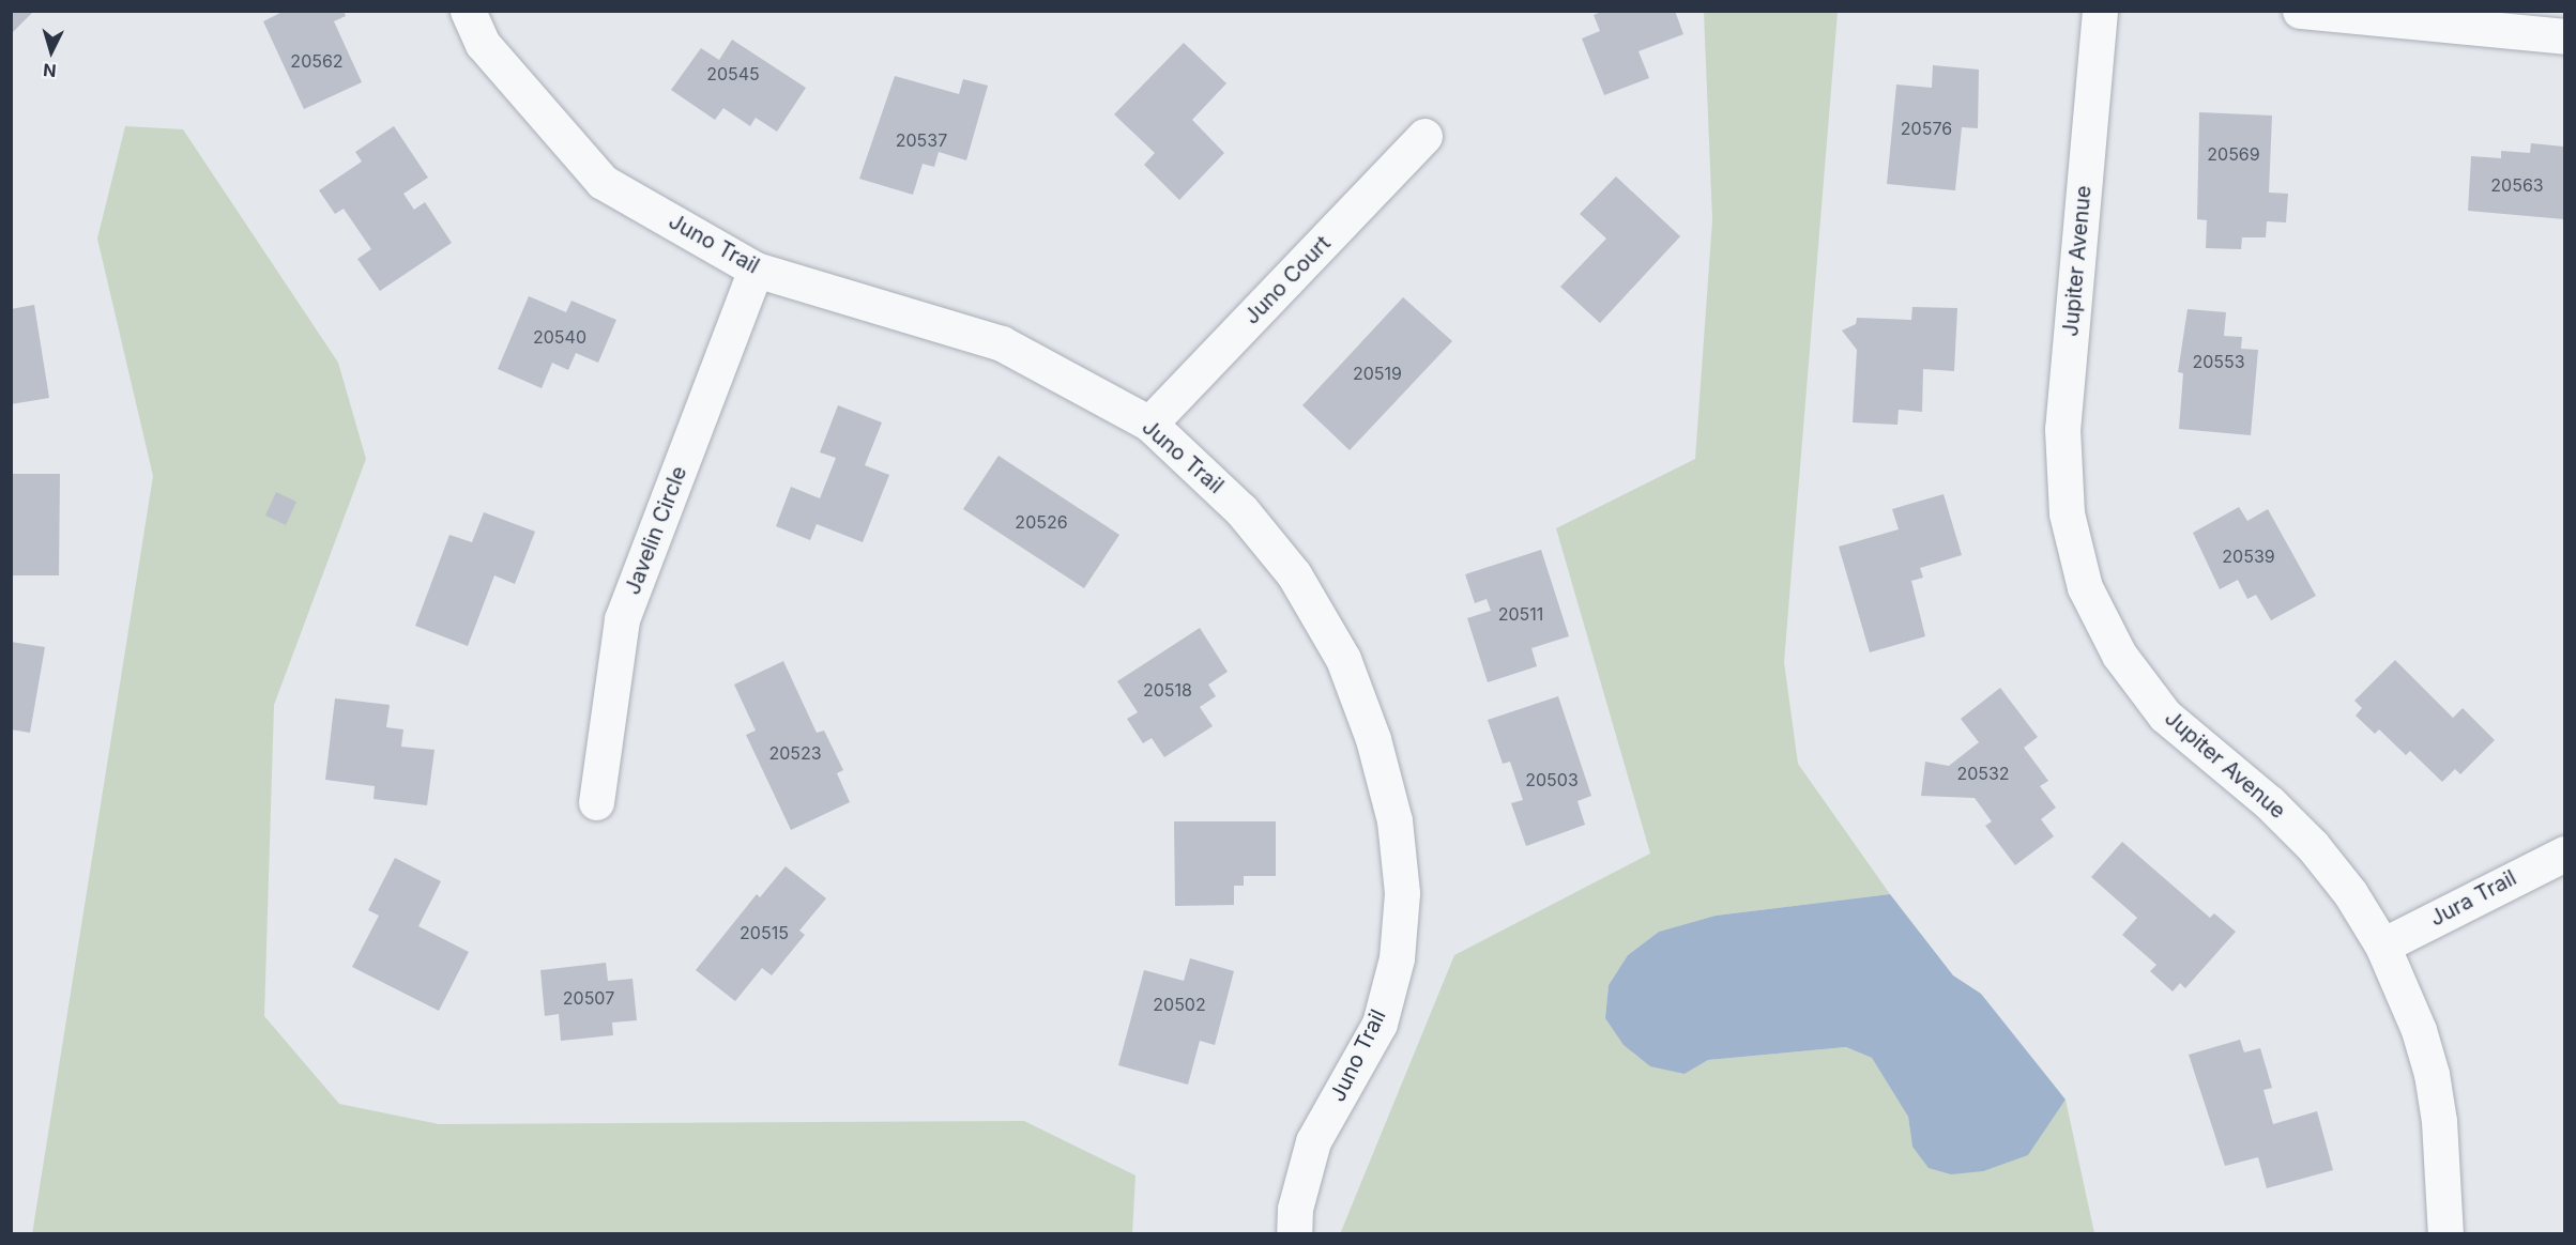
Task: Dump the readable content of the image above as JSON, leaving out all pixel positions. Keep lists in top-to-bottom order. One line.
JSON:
{"streets":{"street":["Juno Trail","Jupiter Avenue","Juno Court","Javelin Circle","Jura Trail"]},"crossings":[["Juno Trail","Juno Court"],["Juno Trail","Javelin Circle"],["Jupiter Avenue","Jura Trail"]],"house_numbers":["20562","20545","20576","20537","20569","20563","20540","20553","20519","20526","20539","20511","20518","20523","20532","20503","20515","20507","20502"],"north":"bottom"}
